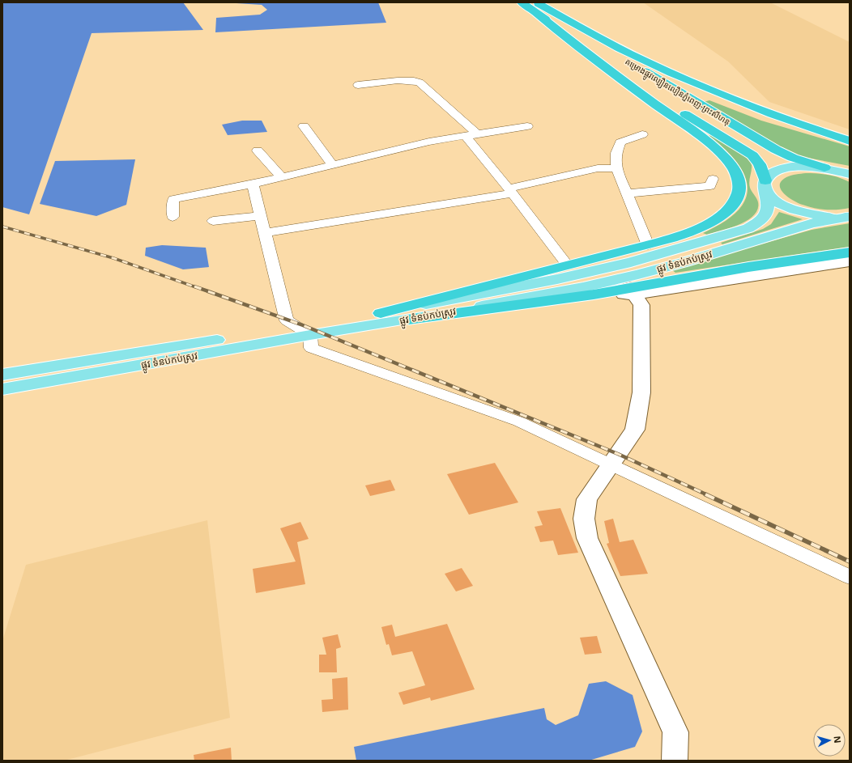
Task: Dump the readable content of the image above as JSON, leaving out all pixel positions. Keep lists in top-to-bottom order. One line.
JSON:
{"streets":{"highway":["គម្រោងផ្លូវល្បឿនលឿនភ្នំពេញ-ព្រះសីហនុ"],"main road":["ផ្លូវ ទំនប់កប់ស្រូវ"]},"crossings":[["គម្រោងផ្លូវល្បឿនលឿនភ្នំពេញ-ព្រះសីហនុ","ផ្លូវ ទំនប់កប់ស្រូវ"]],"north":"right"}
